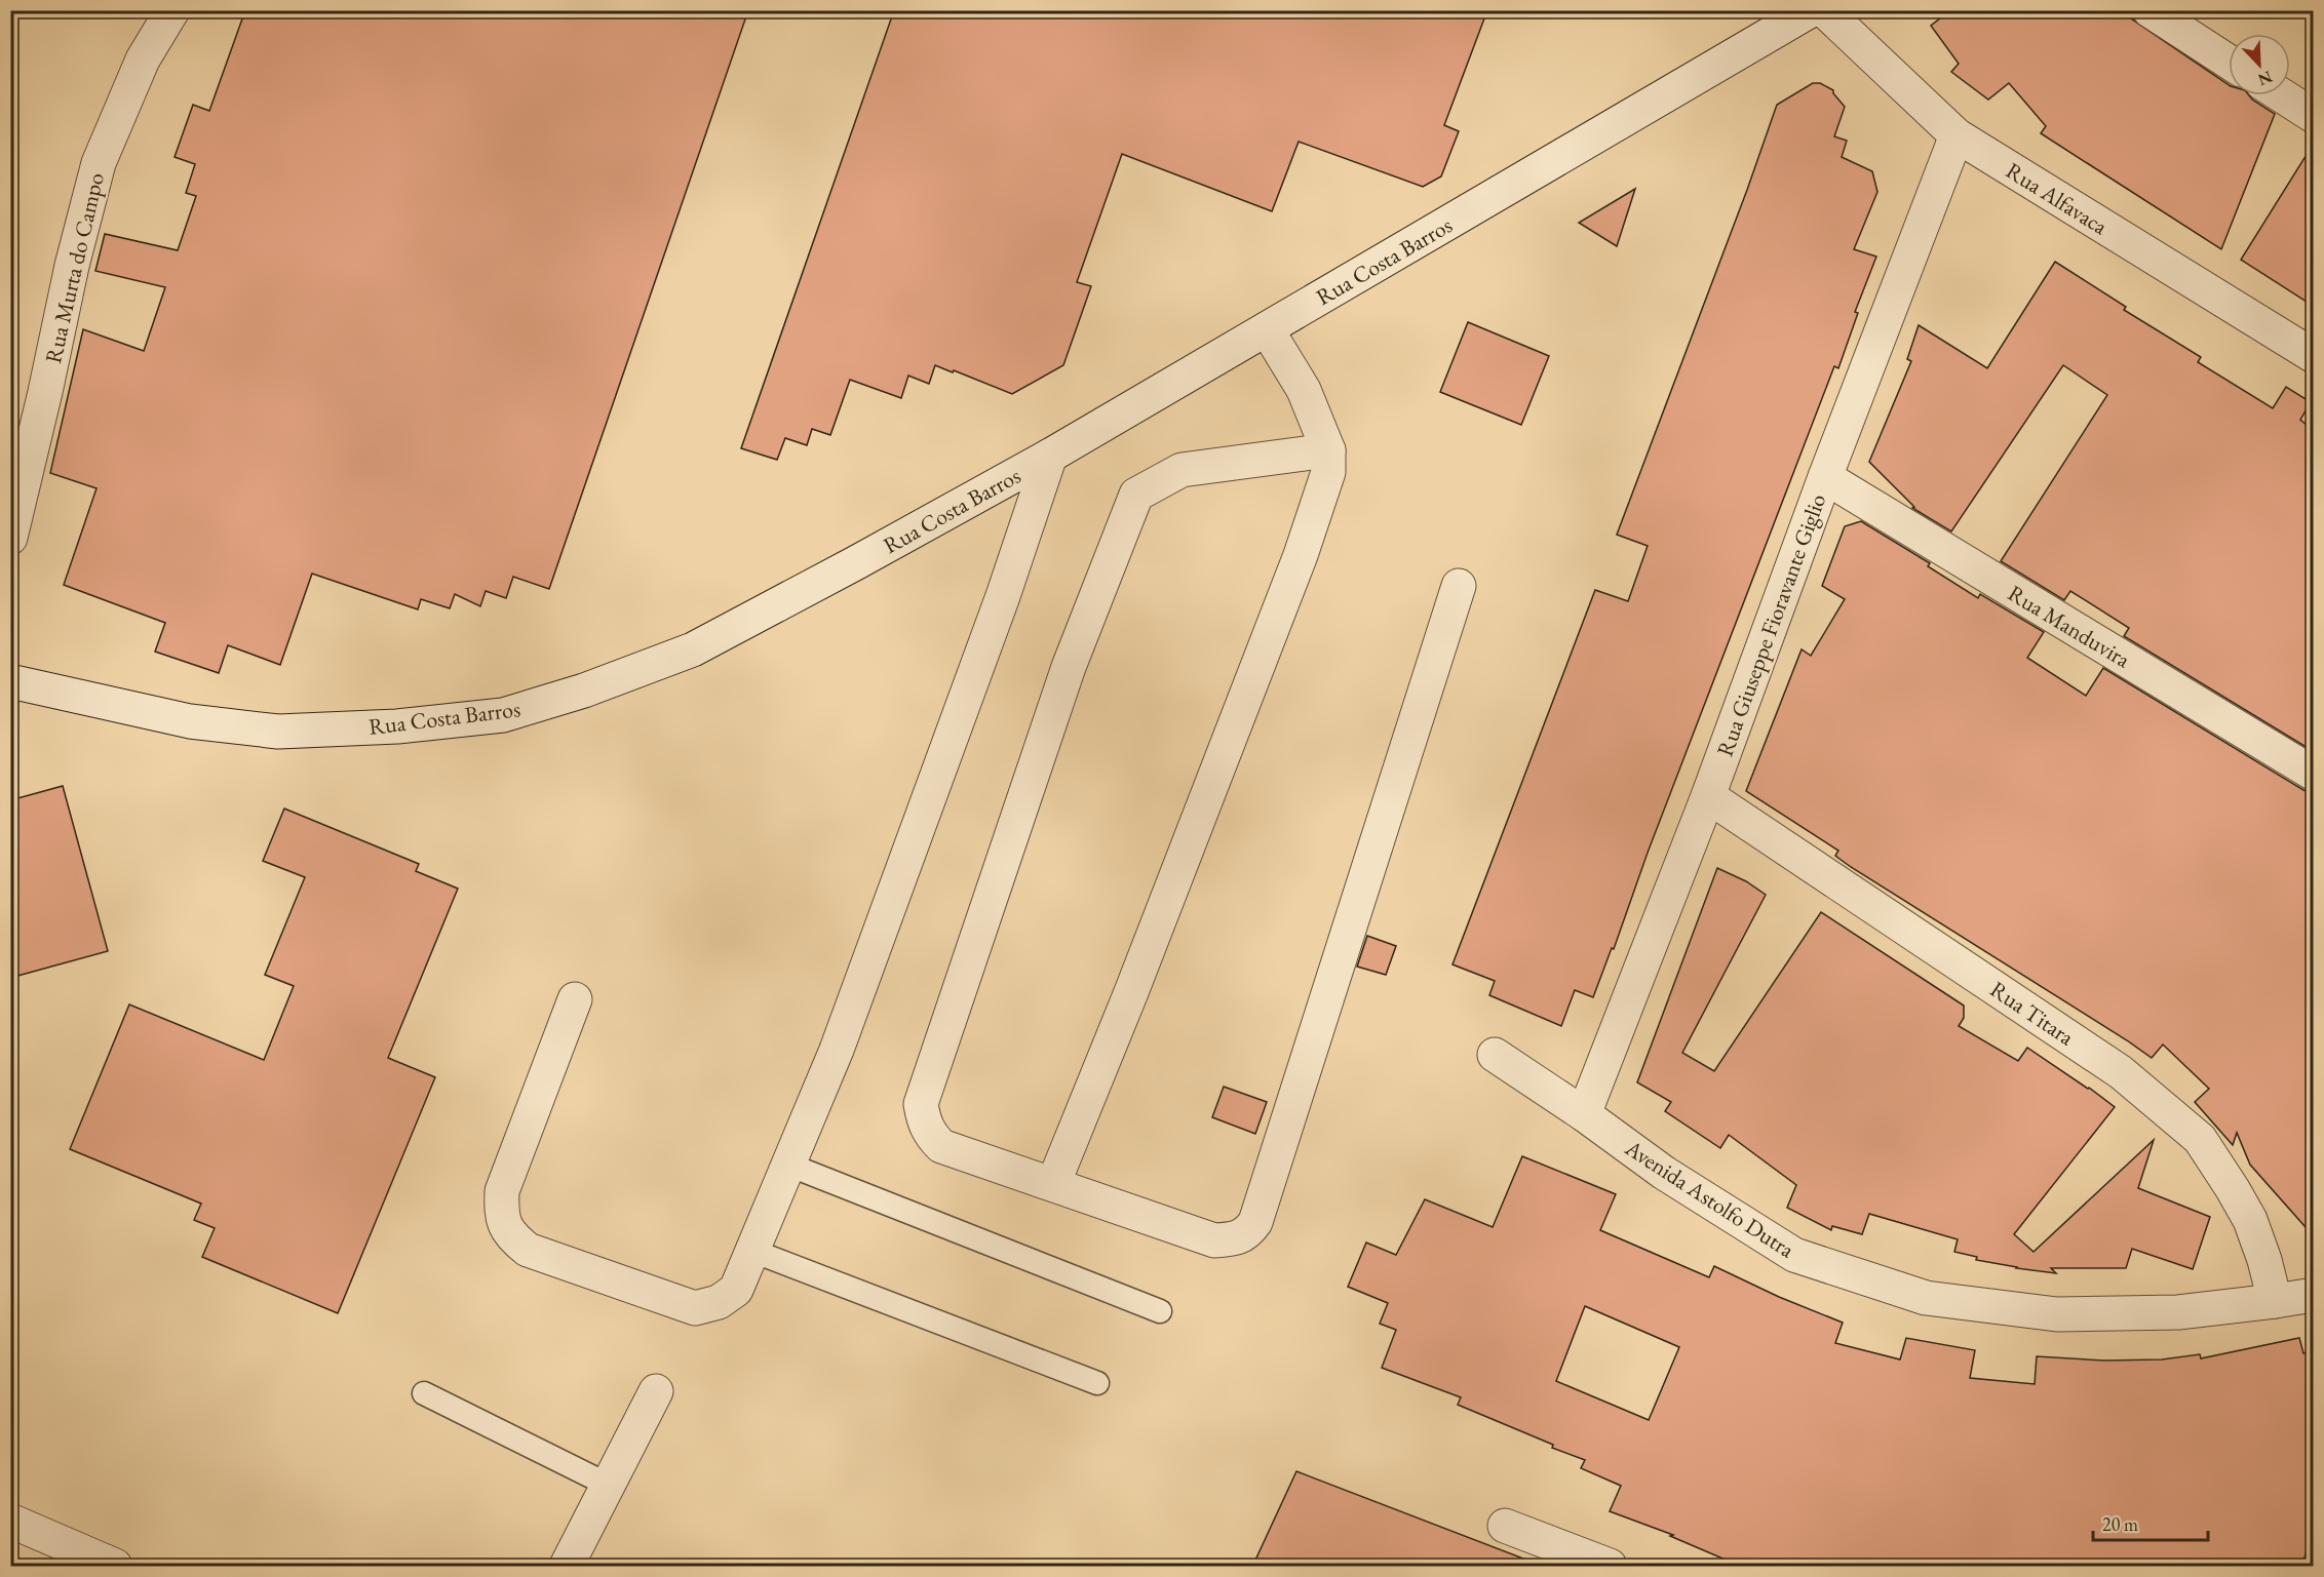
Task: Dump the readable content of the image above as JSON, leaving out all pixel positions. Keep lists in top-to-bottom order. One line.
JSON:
{"streets":{"street":["Rua Alfavaca","Rua Costa Barros","Rua Murta do Campo","Rua Giuseppe Fioravante Giglio","Rua Manduvira","Rua Titara","Avenida Astolfo Dutra"]},"crossings":[["Rua Alfavaca","Rua Giuseppe Fioravante Giglio"],["Rua Giuseppe Fioravante Giglio","Rua Manduvira"],["Rua Giuseppe Fioravante Giglio","Rua Titara"],["Rua Giuseppe Fioravante Giglio","Avenida Astolfo Dutra"],["Rua Titara","Avenida Astolfo Dutra"]],"scale_bar":"20 m","north":"bottom right"}
